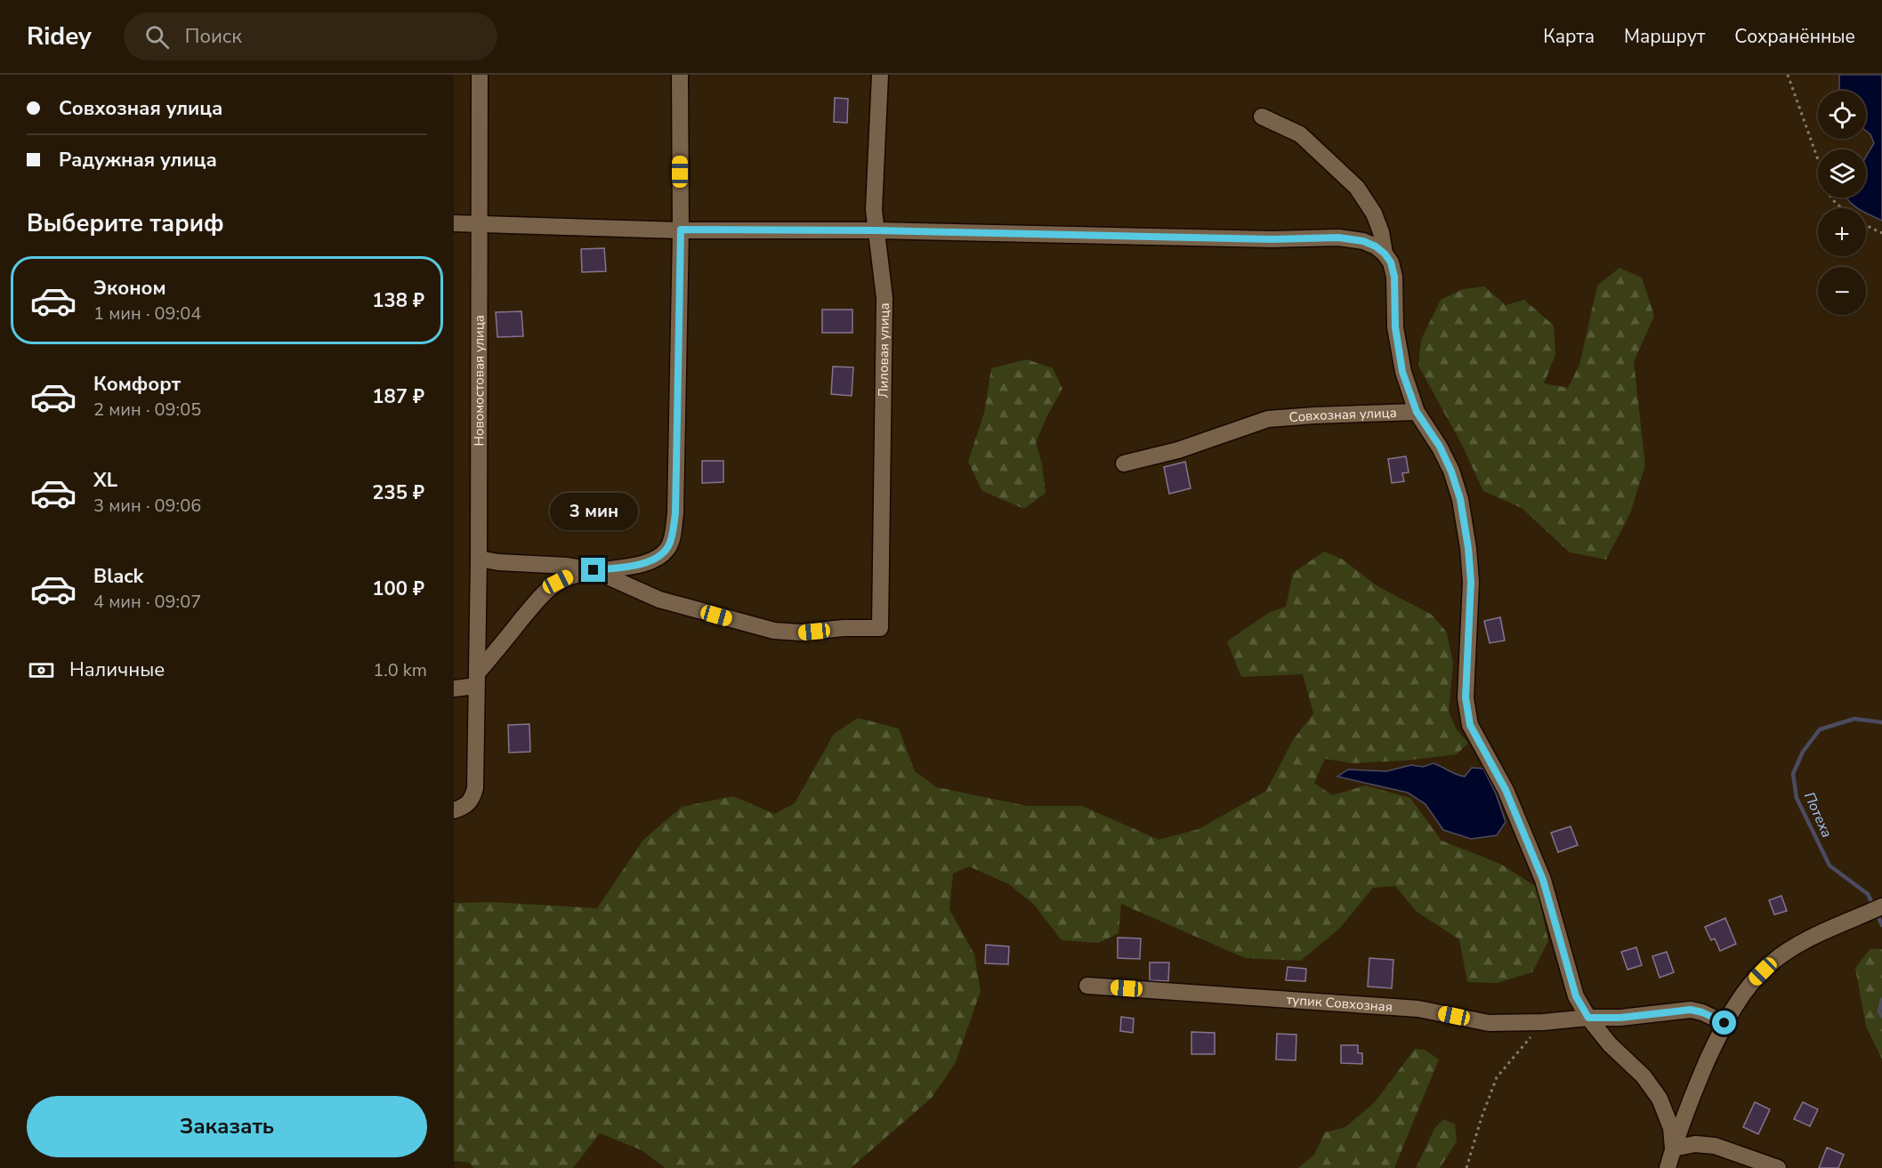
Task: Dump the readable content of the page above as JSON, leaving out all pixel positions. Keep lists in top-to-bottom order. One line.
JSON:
{"streets":{"street":["Лиловая улица","Новомостовая улица","Совхозная улица","тупик Совхозная"]},"water":["Потеха"],"page":{"header":"Ridey","search":"Поиск","nav":["Карта","Маршрут","Сохранённые"],"banner":["Совхозная улица","Радужная улица"],"map_buttons":["+","−"],"heading":"Выберите тариф","list":[{"name":"Эконом","note":"1 мин · 09:04","value":"138 ₽"},{"name":"Комфорт","note":"2 мин · 09:05","value":"187 ₽"},{"name":"XL","note":"3 мин · 09:06","value":"235 ₽"},{"name":"Black","note":"4 мин · 09:07","value":"100 ₽"}],"bubble":"3 мин","pay":["Наличные","1.0 km"],"buttons":"Заказать"}}
